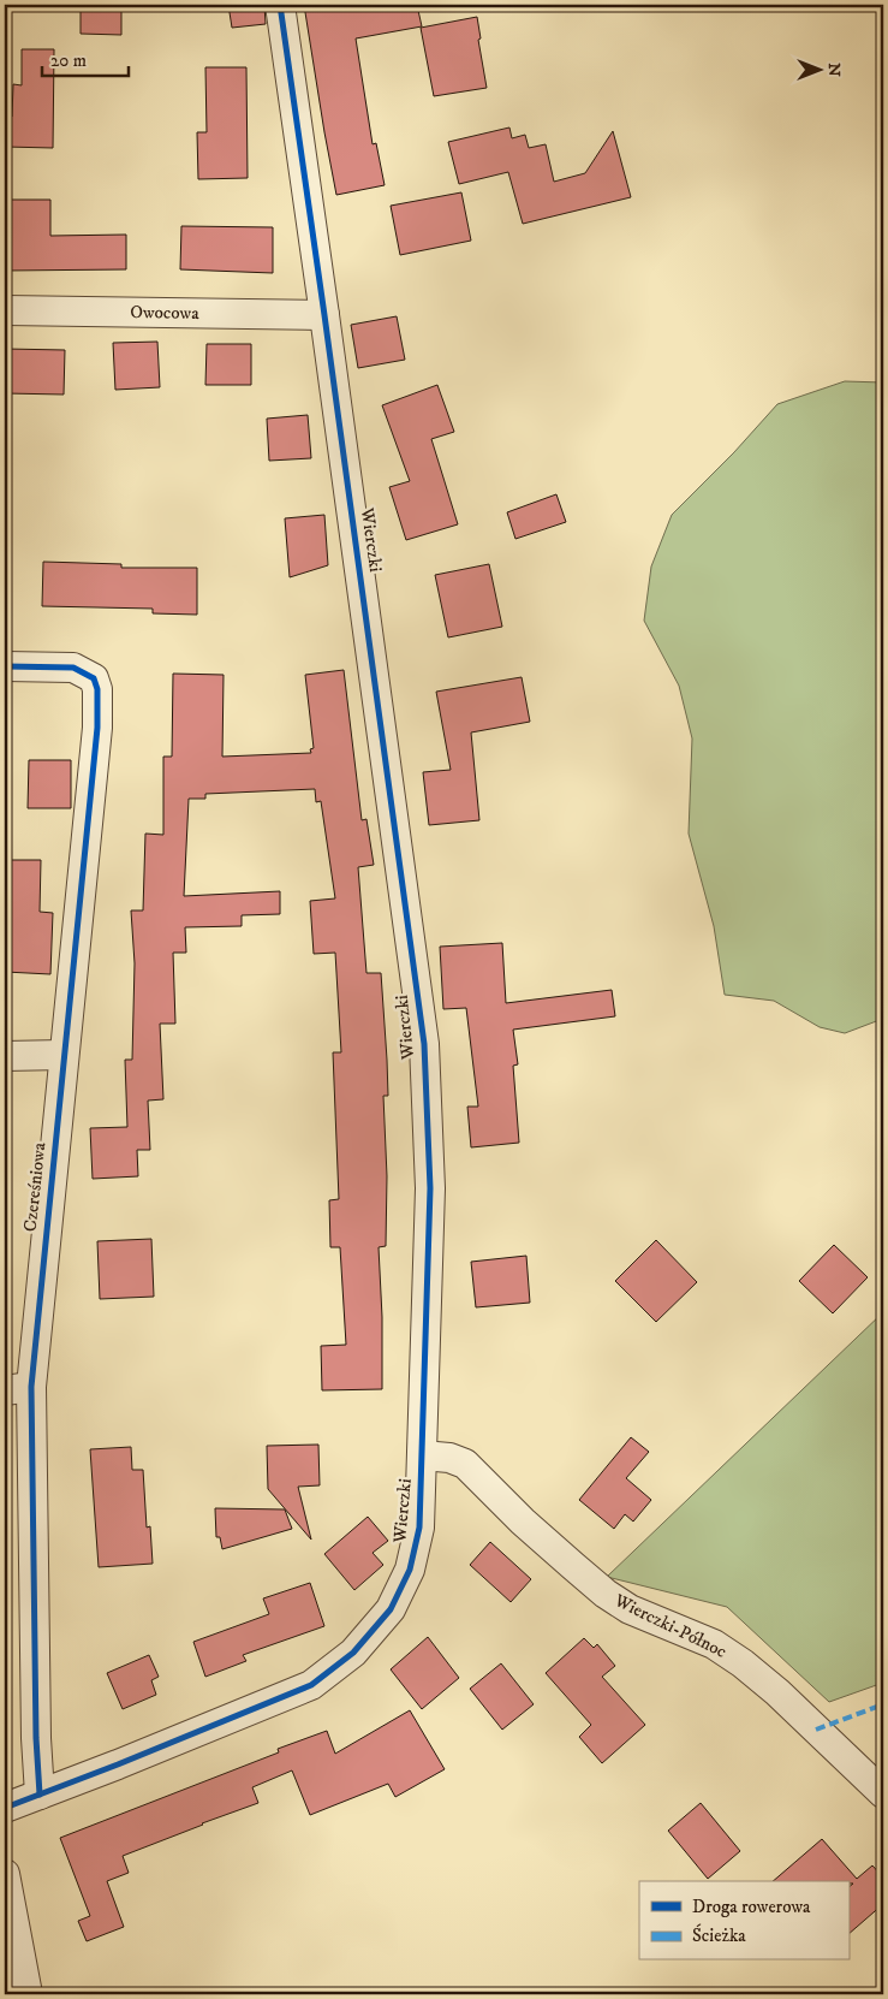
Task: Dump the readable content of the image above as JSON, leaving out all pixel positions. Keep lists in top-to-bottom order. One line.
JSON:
{"streets":{"street":["Owocowa","Wierczki","Czereśniowa","Wierczki-Północ"]},"crossings":[["Owocowa","Wierczki"],["Wierczki","Czereśniowa"],["Wierczki","Wierczki-Północ"]],"legend":["Droga rowerowa","Ścieżka"],"scale_bar":"20 m","north":"right"}
